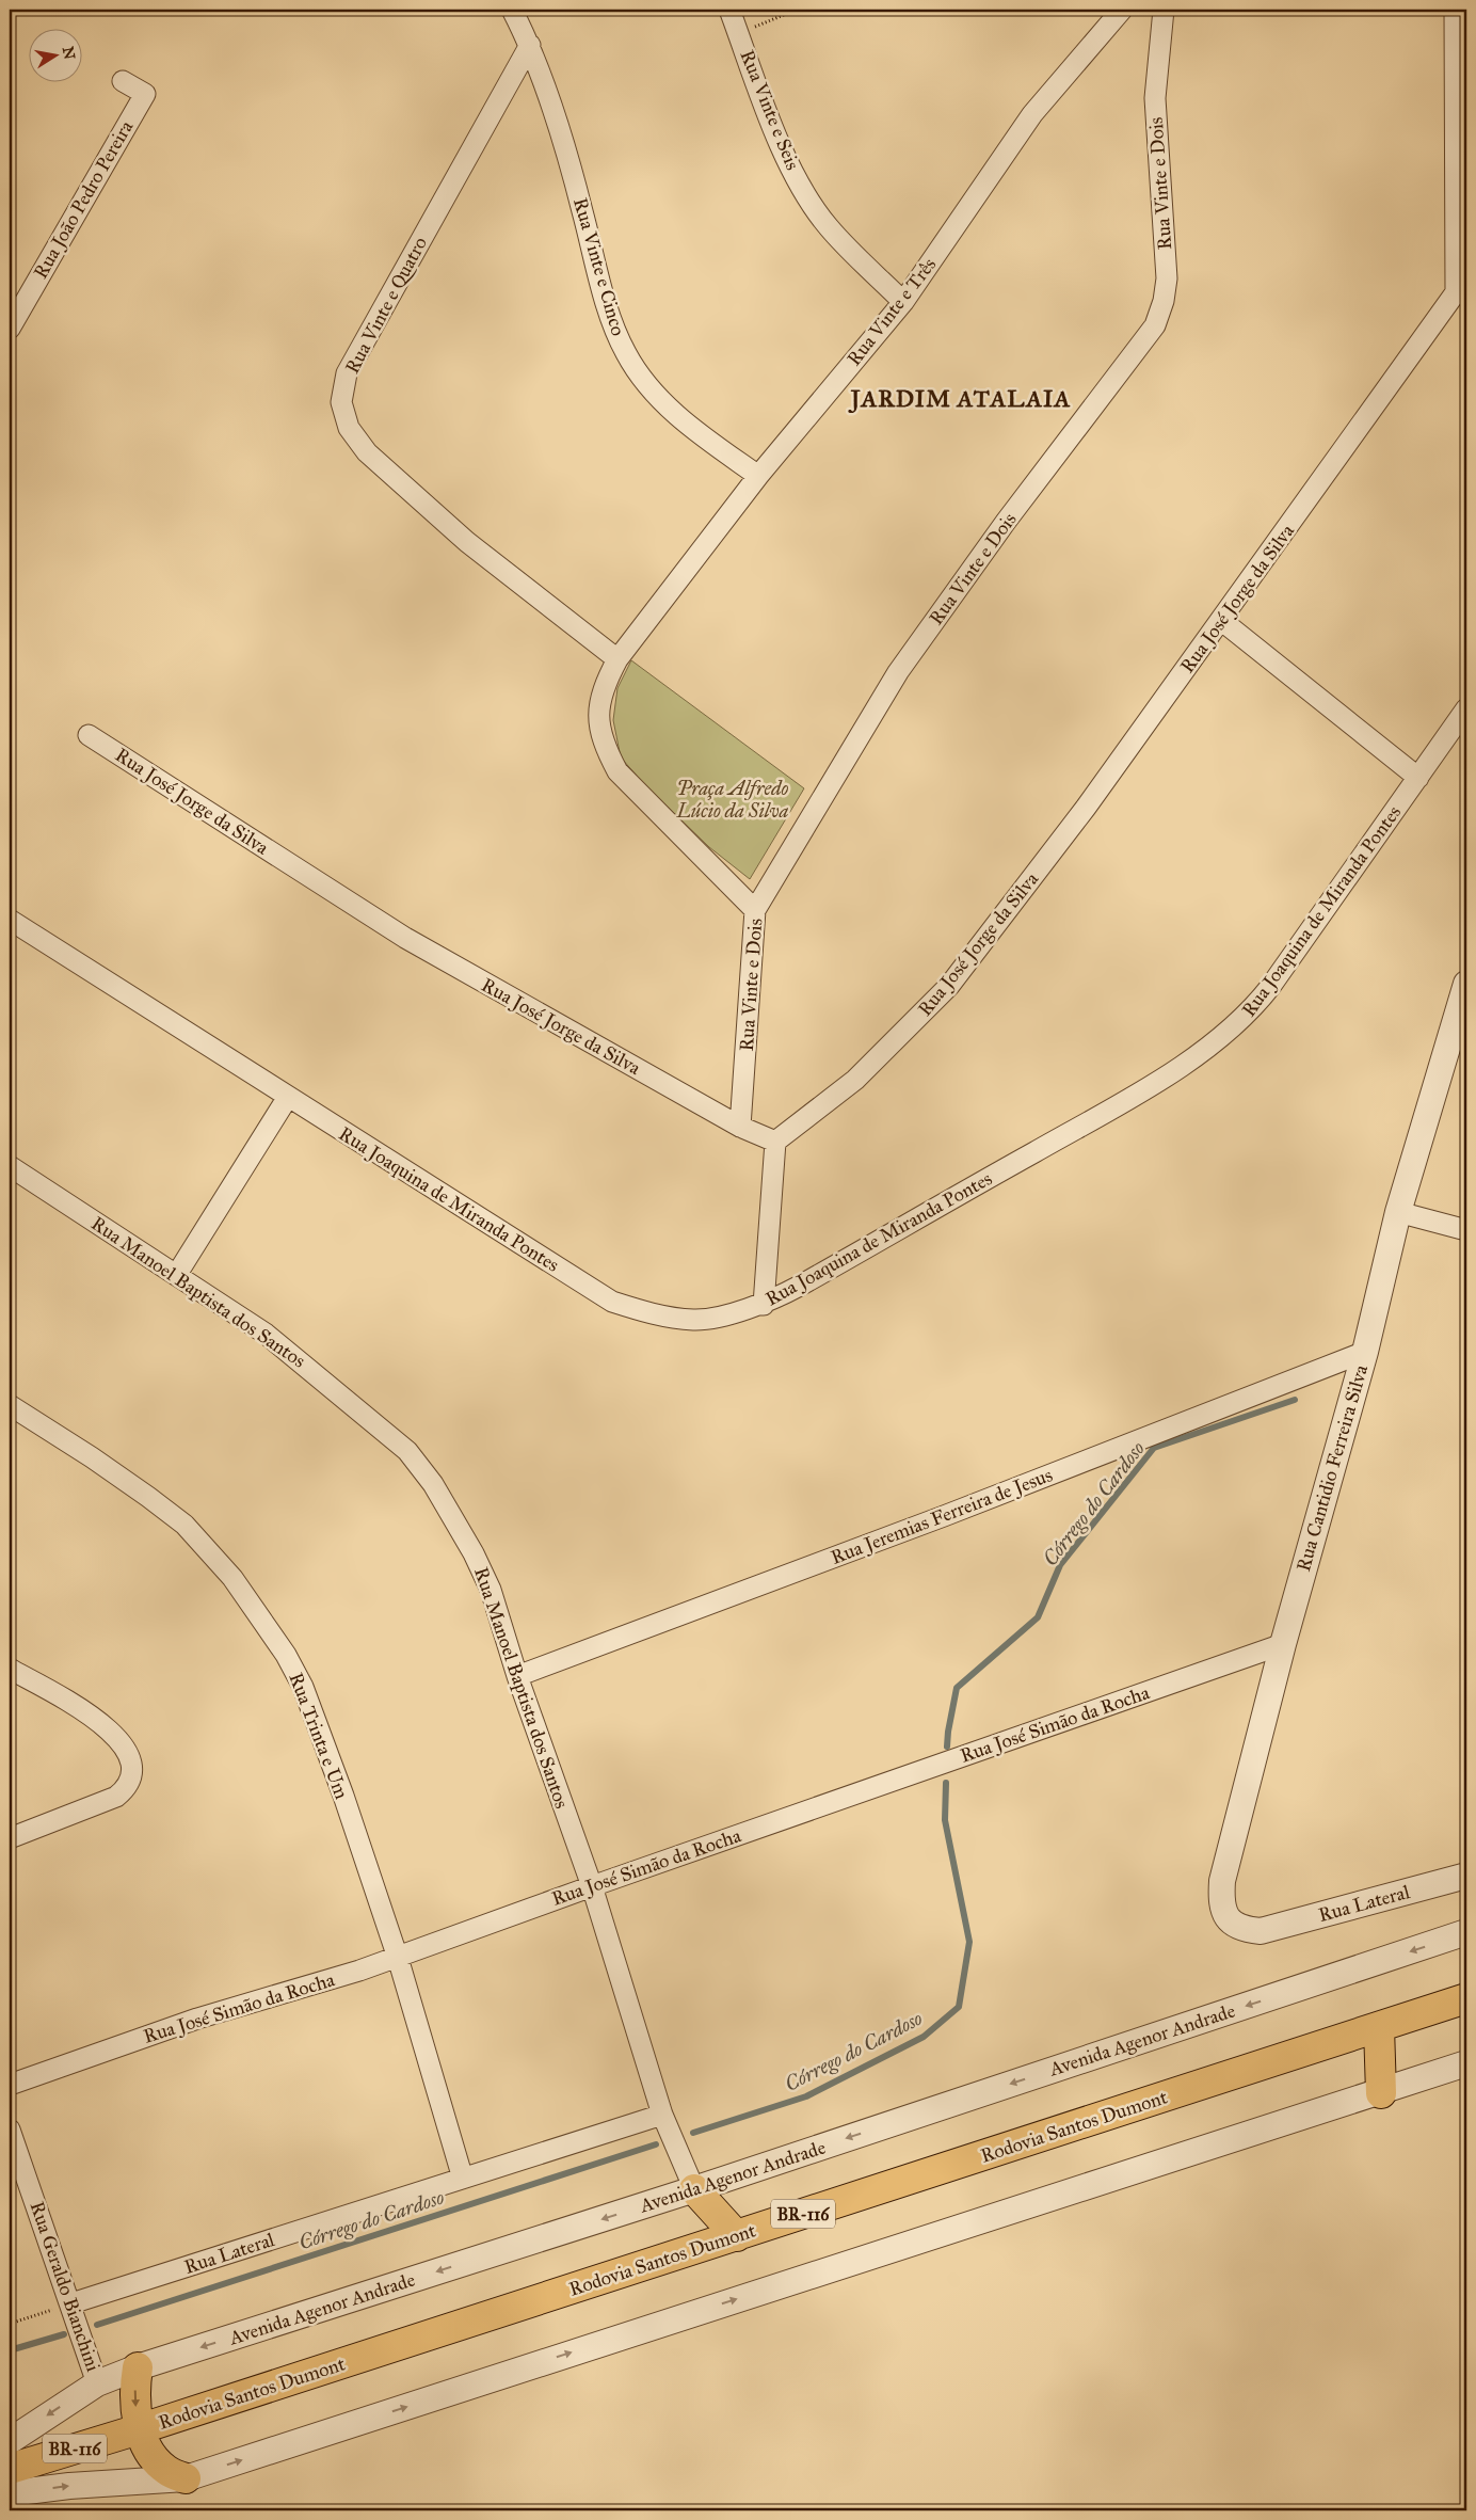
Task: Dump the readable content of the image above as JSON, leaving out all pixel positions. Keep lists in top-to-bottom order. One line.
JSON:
{"streets":{"highway":["Rodovia Santos Dumont","BR-116"],"street":["Rua Vinte e Seis","Rua Vinte e Dois","Rua João Pedro Pereira","Rua Vinte e Cinco","Rua Vinte e Quatro","Rua Vinte e Três","Rua José Jorge da Silva","Rua Joaquina de Miranda Pontes","Rua Manoel Baptista dos Santos","Rua Cantidio Ferreira Silva","Rua Jeremias Ferreira de Jesus","Rua José Simão da Rocha","Rua Trinta e Um","Rua Lateral","Avenida Agenor Andrade","Rua Geraldo Bianchini"]},"crossings":[["Rua Vinte e Seis","Rua Vinte e Três"],["Rua Vinte e Dois","Rua José Jorge da Silva"],["Rua Vinte e Cinco","Rua Vinte e Quatro"],["Rua Vinte e Cinco","Rua Vinte e Três"],["Rua Vinte e Quatro","Rua Vinte e Três"],["Rua Manoel Baptista dos Santos","Rua Jeremias Ferreira de Jesus"],["Rua Manoel Baptista dos Santos","Rua José Simão da Rocha"],["Rua Manoel Baptista dos Santos","Rua Lateral"],["Rua Manoel Baptista dos Santos","Avenida Agenor Andrade"],["Rua Cantidio Ferreira Silva","Rua Jeremias Ferreira de Jesus"],["Rua Cantidio Ferreira Silva","Rua José Simão da Rocha"],["Rua Cantidio Ferreira Silva","Rua Lateral"],["Rua José Simão da Rocha","Rua Trinta e Um"],["Rua Trinta e Um","Rua Lateral"],["Rua Lateral","Rua Geraldo Bianchini"],["Avenida Agenor Andrade","Rua Geraldo Bianchini"]],"districts":["JARDIM ATALAIA"],"water":["Córrego do Cardoso"],"parks":["Praça Alfredo Lúcio da Silva"],"north":"right"}
